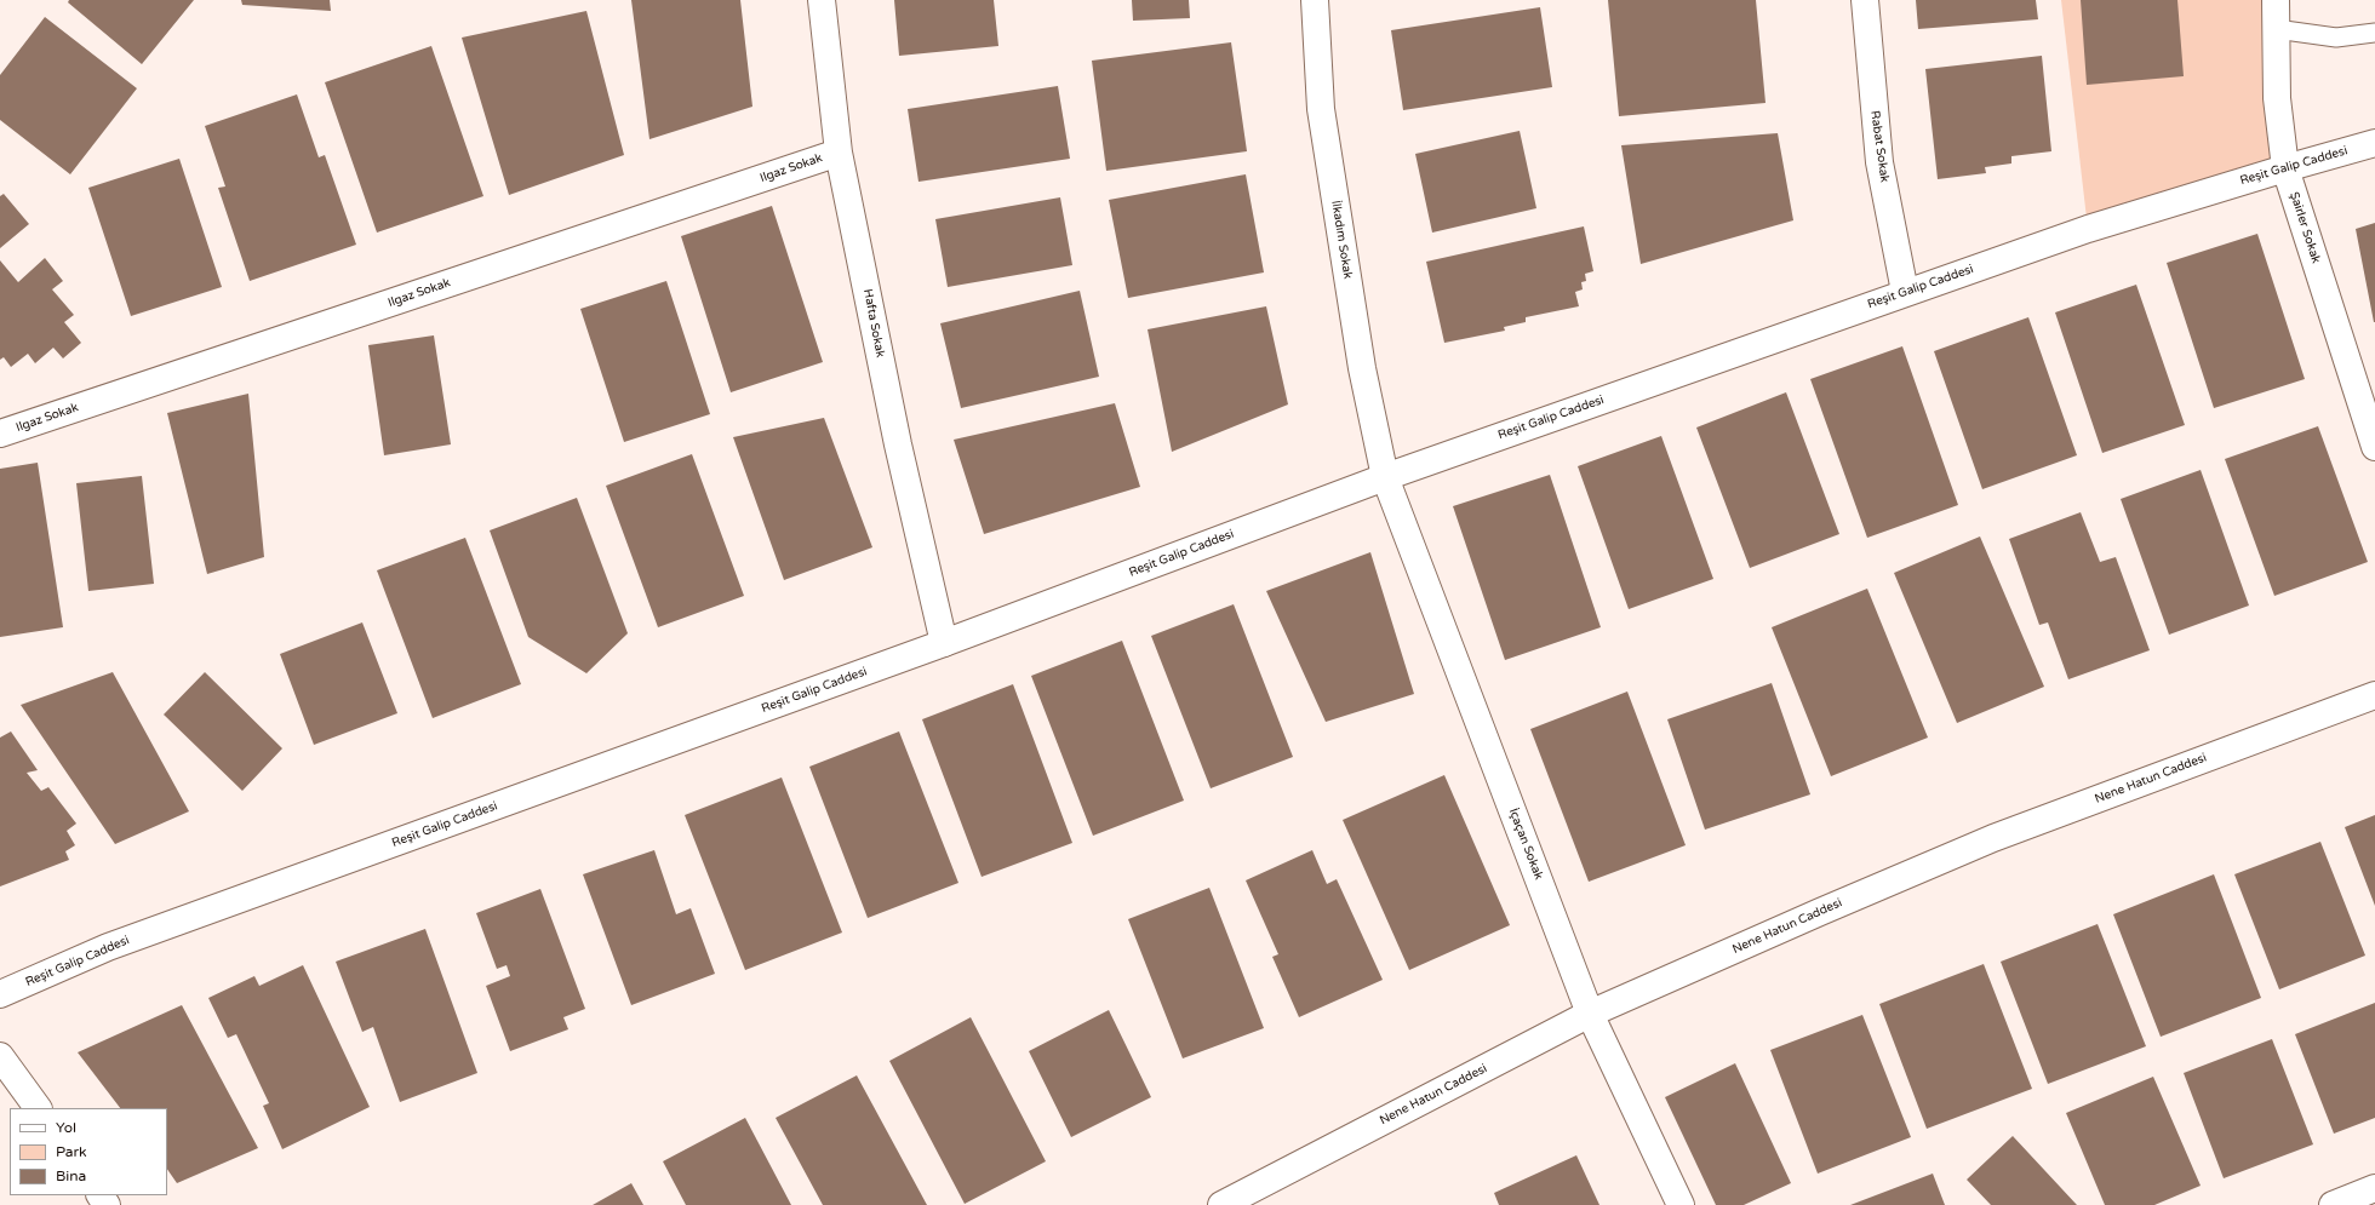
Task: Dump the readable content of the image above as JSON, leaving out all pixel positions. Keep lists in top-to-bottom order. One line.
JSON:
{"streets":{"main road":["Rabat Sokak","Reşit Galip Caddesi","Ilgaz Sokak","Şairler Sokak","İlkadım Sokak","Hafta Sokak","Nene Hatun Caddesi","İçaçan Sokak"]},"crossings":[["Rabat Sokak","Reşit Galip Caddesi"],["Reşit Galip Caddesi","Şairler Sokak"],["Reşit Galip Caddesi","İlkadım Sokak"],["Reşit Galip Caddesi","Hafta Sokak"],["Reşit Galip Caddesi","İçaçan Sokak"],["Ilgaz Sokak","Hafta Sokak"],["İlkadım Sokak","İçaçan Sokak"],["Nene Hatun Caddesi","İçaçan Sokak"]],"legend":["Yol","Park","Bina"]}
